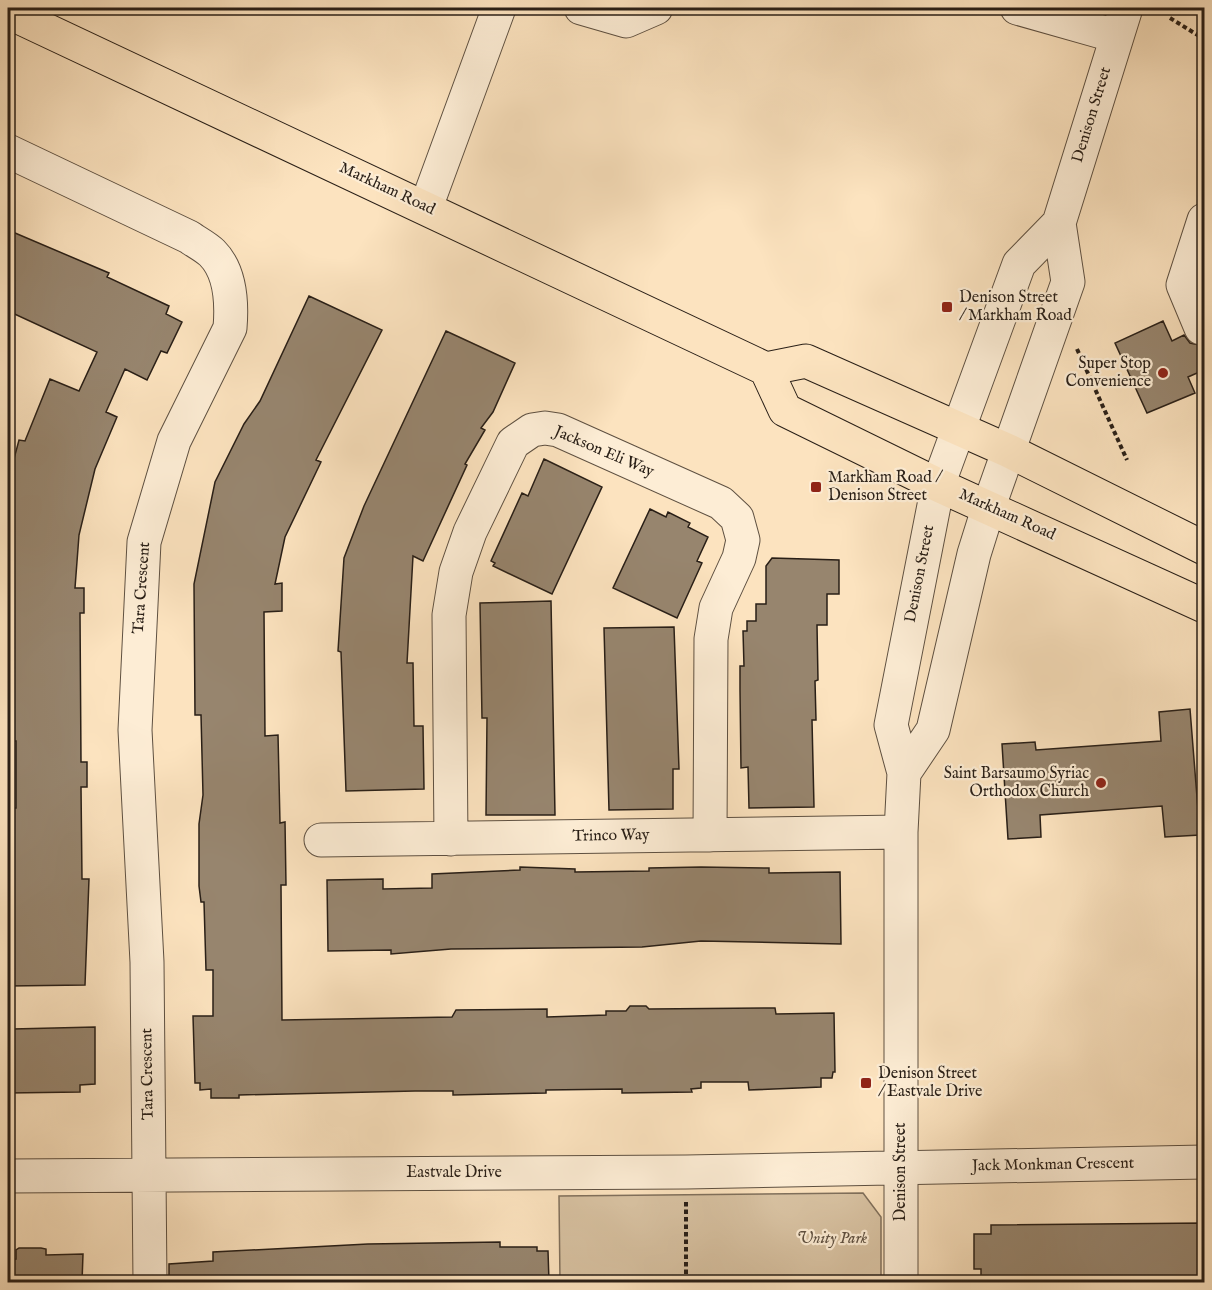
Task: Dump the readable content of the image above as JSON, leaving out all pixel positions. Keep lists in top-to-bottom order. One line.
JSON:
{"streets":{"main road":["Markham Road"],"street":["Denison Street","Jackson Eli Way","Tara Crescent","Trinco Way","Jack Monkman Crescent","Eastvale Drive"]},"crossings":[["Denison Street","Markham Road"],["Denison Street","Trinco Way"],["Denison Street","Jack Monkman Crescent"],["Denison Street","Eastvale Drive"],["Jackson Eli Way","Trinco Way"],["Tara Crescent","Eastvale Drive"],["Jack Monkman Crescent","Eastvale Drive"]],"parks":["Unity Park"],"places":{"transit":["Denison Street / Markham Road","Markham Road / Denison Street","Denison Street / Eastvale Drive"],"other":["Super Stop Convenience","Saint Barsaumo Syriac Orthodox Church"]}}
